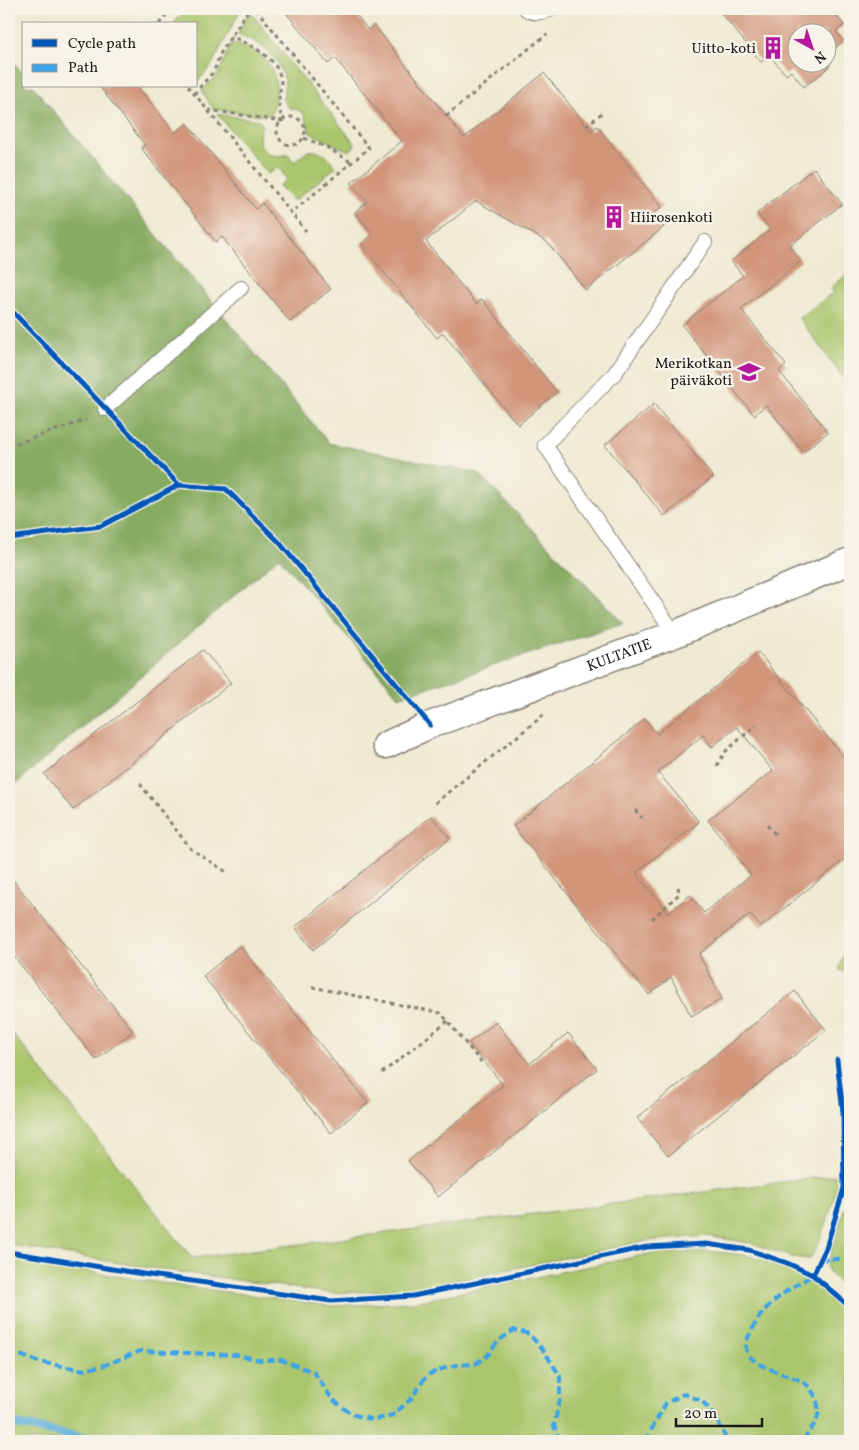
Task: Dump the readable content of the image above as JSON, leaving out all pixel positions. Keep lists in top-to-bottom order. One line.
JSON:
{"streets":{"street":["KULTATIE"]},"places":{"building":["Uitto-koti","Hiirosenkoti"],"school or university":["Merikotkan päiväkoti"]},"legend":["Cycle path","Path"],"scale_bar":"20 m","north":"bottom right"}
